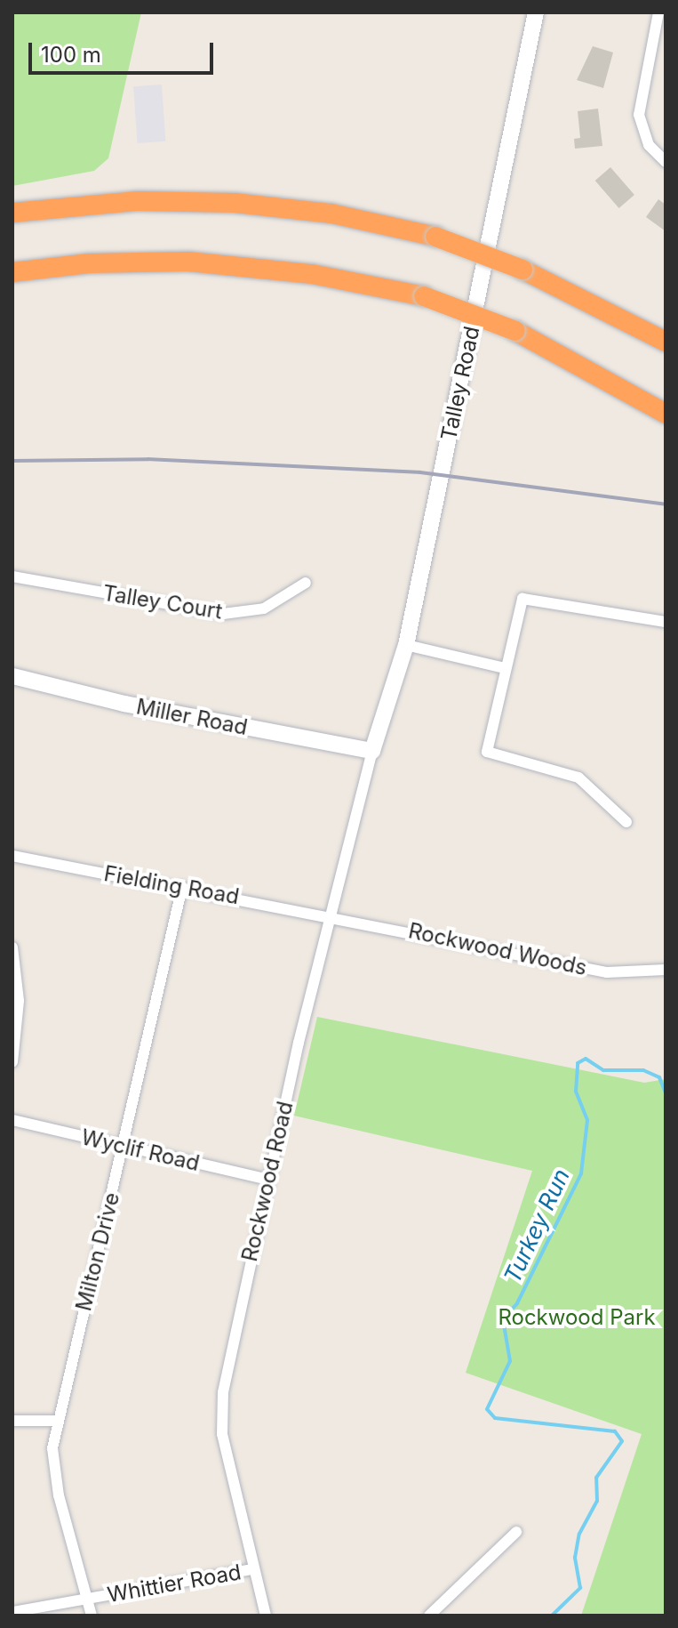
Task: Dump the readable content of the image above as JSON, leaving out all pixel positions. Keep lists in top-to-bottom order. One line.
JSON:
{"streets":{"street":["Talley Road","Talley Court","Miller Road","Fielding Road","Rockwood Woods","Wyclif Road","Rockwood Road","Milton Drive","Whittier Road"]},"crossings":[["Talley Road","Miller Road"],["Talley Road","Rockwood Road"],["Miller Road","Rockwood Road"],["Fielding Road","Rockwood Woods"],["Fielding Road","Rockwood Road"],["Fielding Road","Milton Drive"],["Rockwood Woods","Rockwood Road"],["Wyclif Road","Rockwood Road"],["Wyclif Road","Milton Drive"],["Rockwood Road","Whittier Road"],["Milton Drive","Whittier Road"]],"water":["Turkey Run"],"parks":["Rockwood Park"],"scale_bar":"100 m"}
